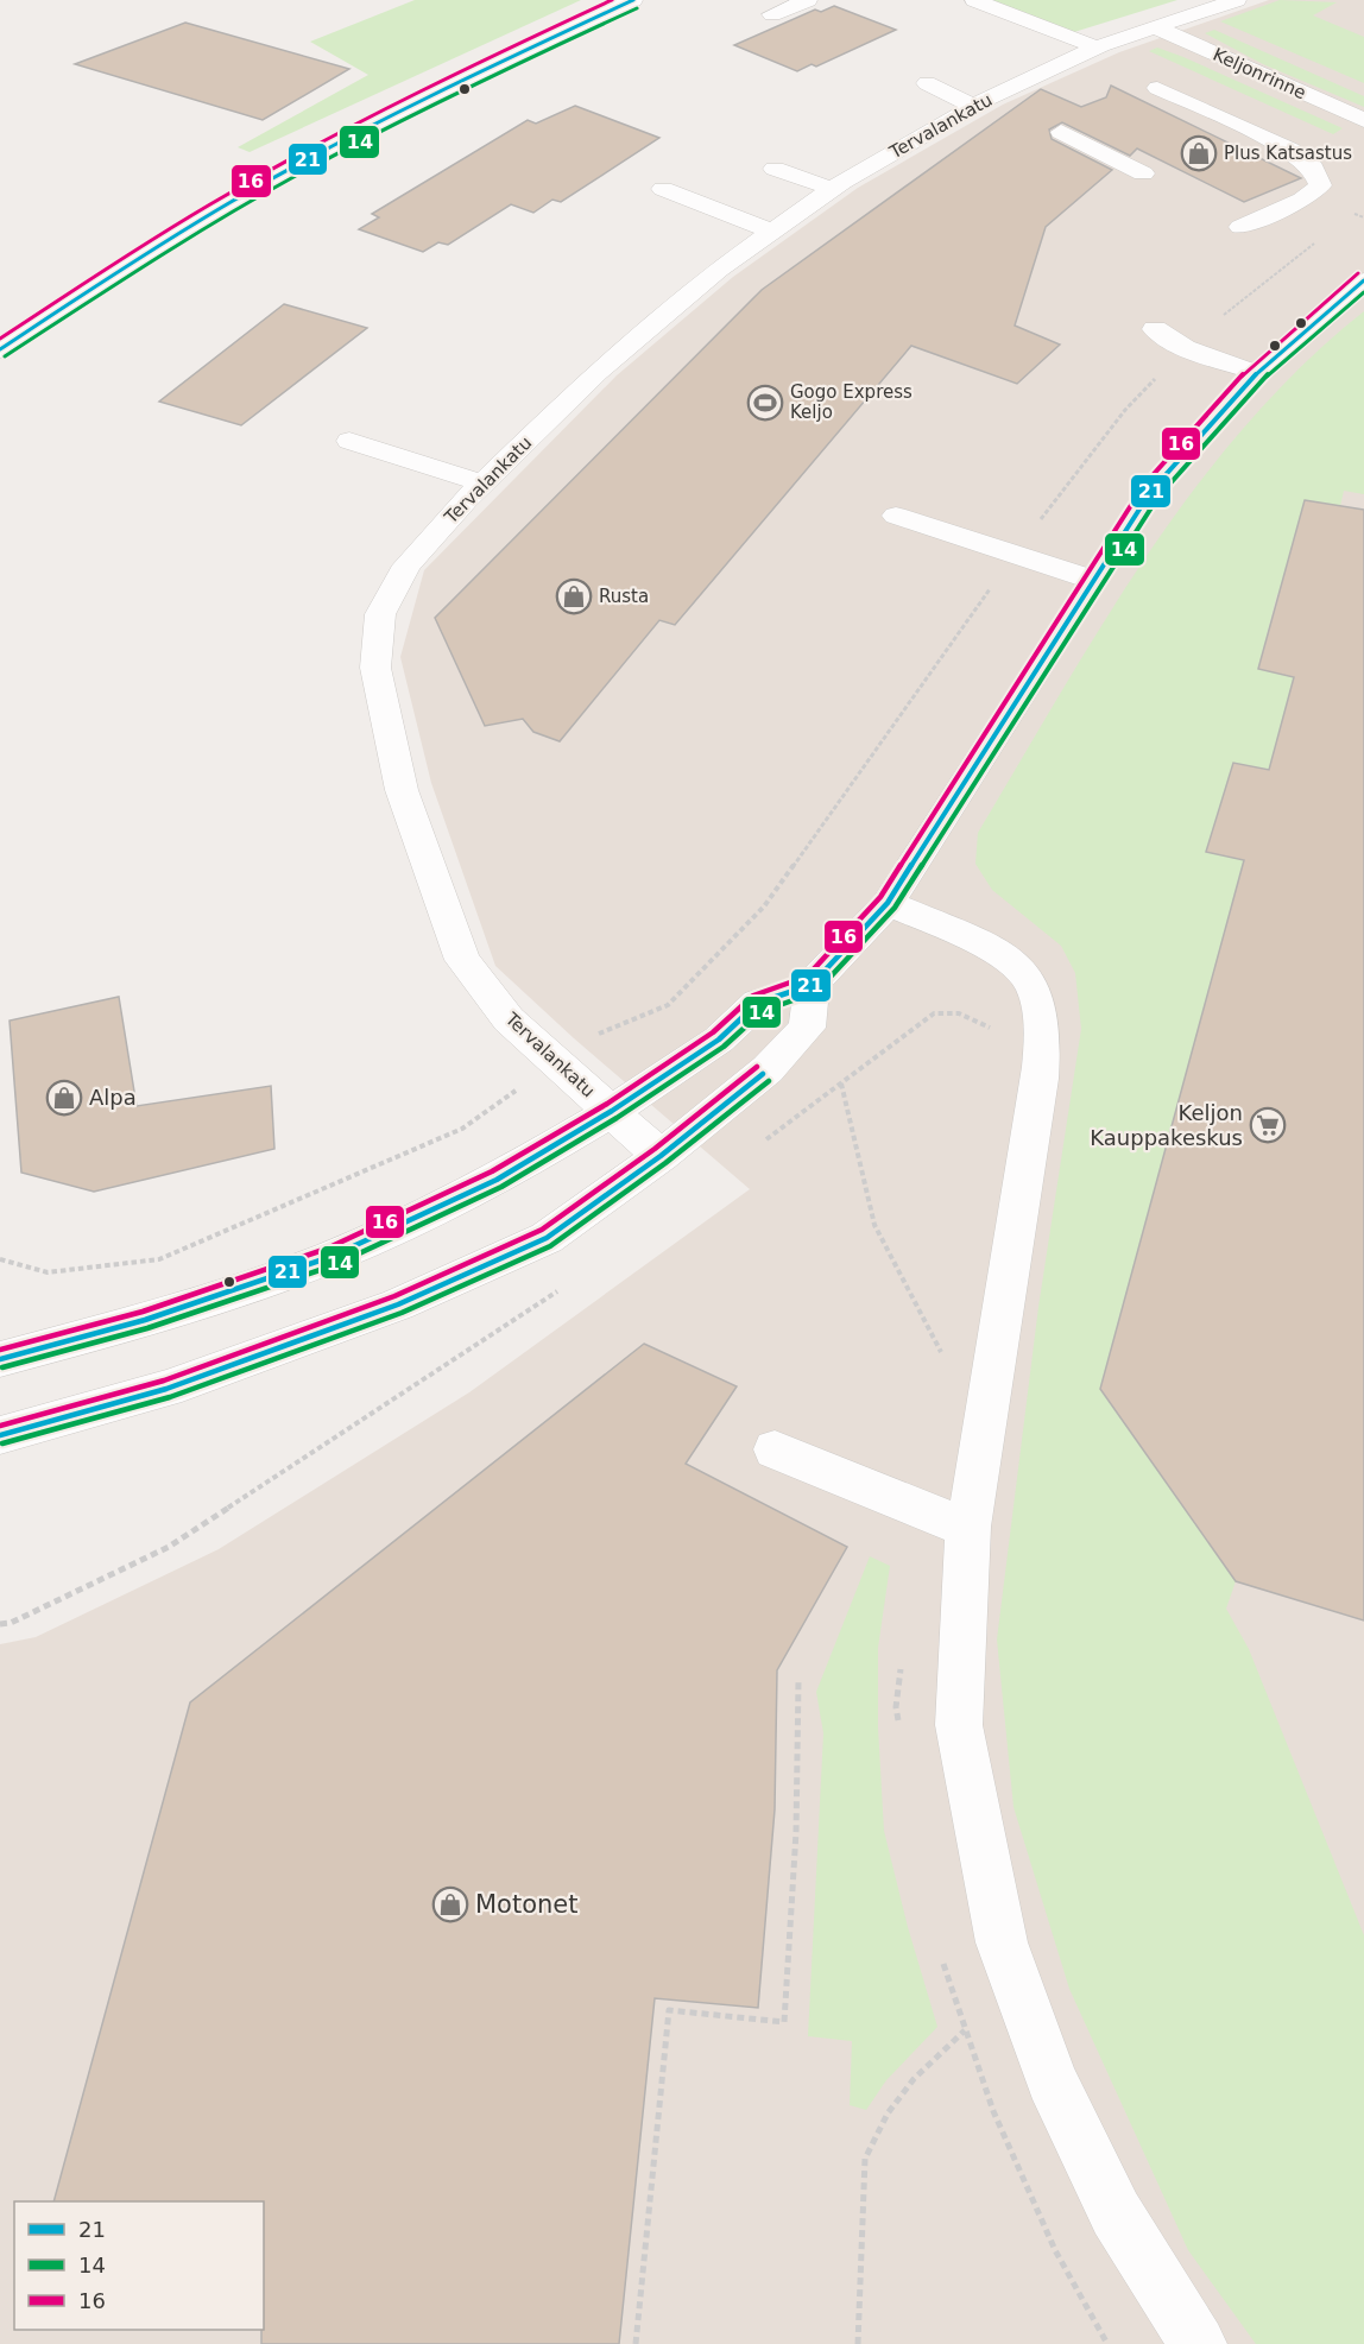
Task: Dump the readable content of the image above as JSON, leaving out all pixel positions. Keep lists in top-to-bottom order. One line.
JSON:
{"streets":{"street":["Keljonrinne","Tervalankatu"]},"crossings":[["Keljonrinne","Tervalankatu"]],"places":{"shop":["Plus Katsastus","Rusta","Alpa","Motonet"],"sports":["Gogo Express Keljo"],"supermarket":["Keljon Kauppakeskus"]},"lines":["transit line 21","transit line 16","transit line 14"],"legend":["21","14","16"]}
